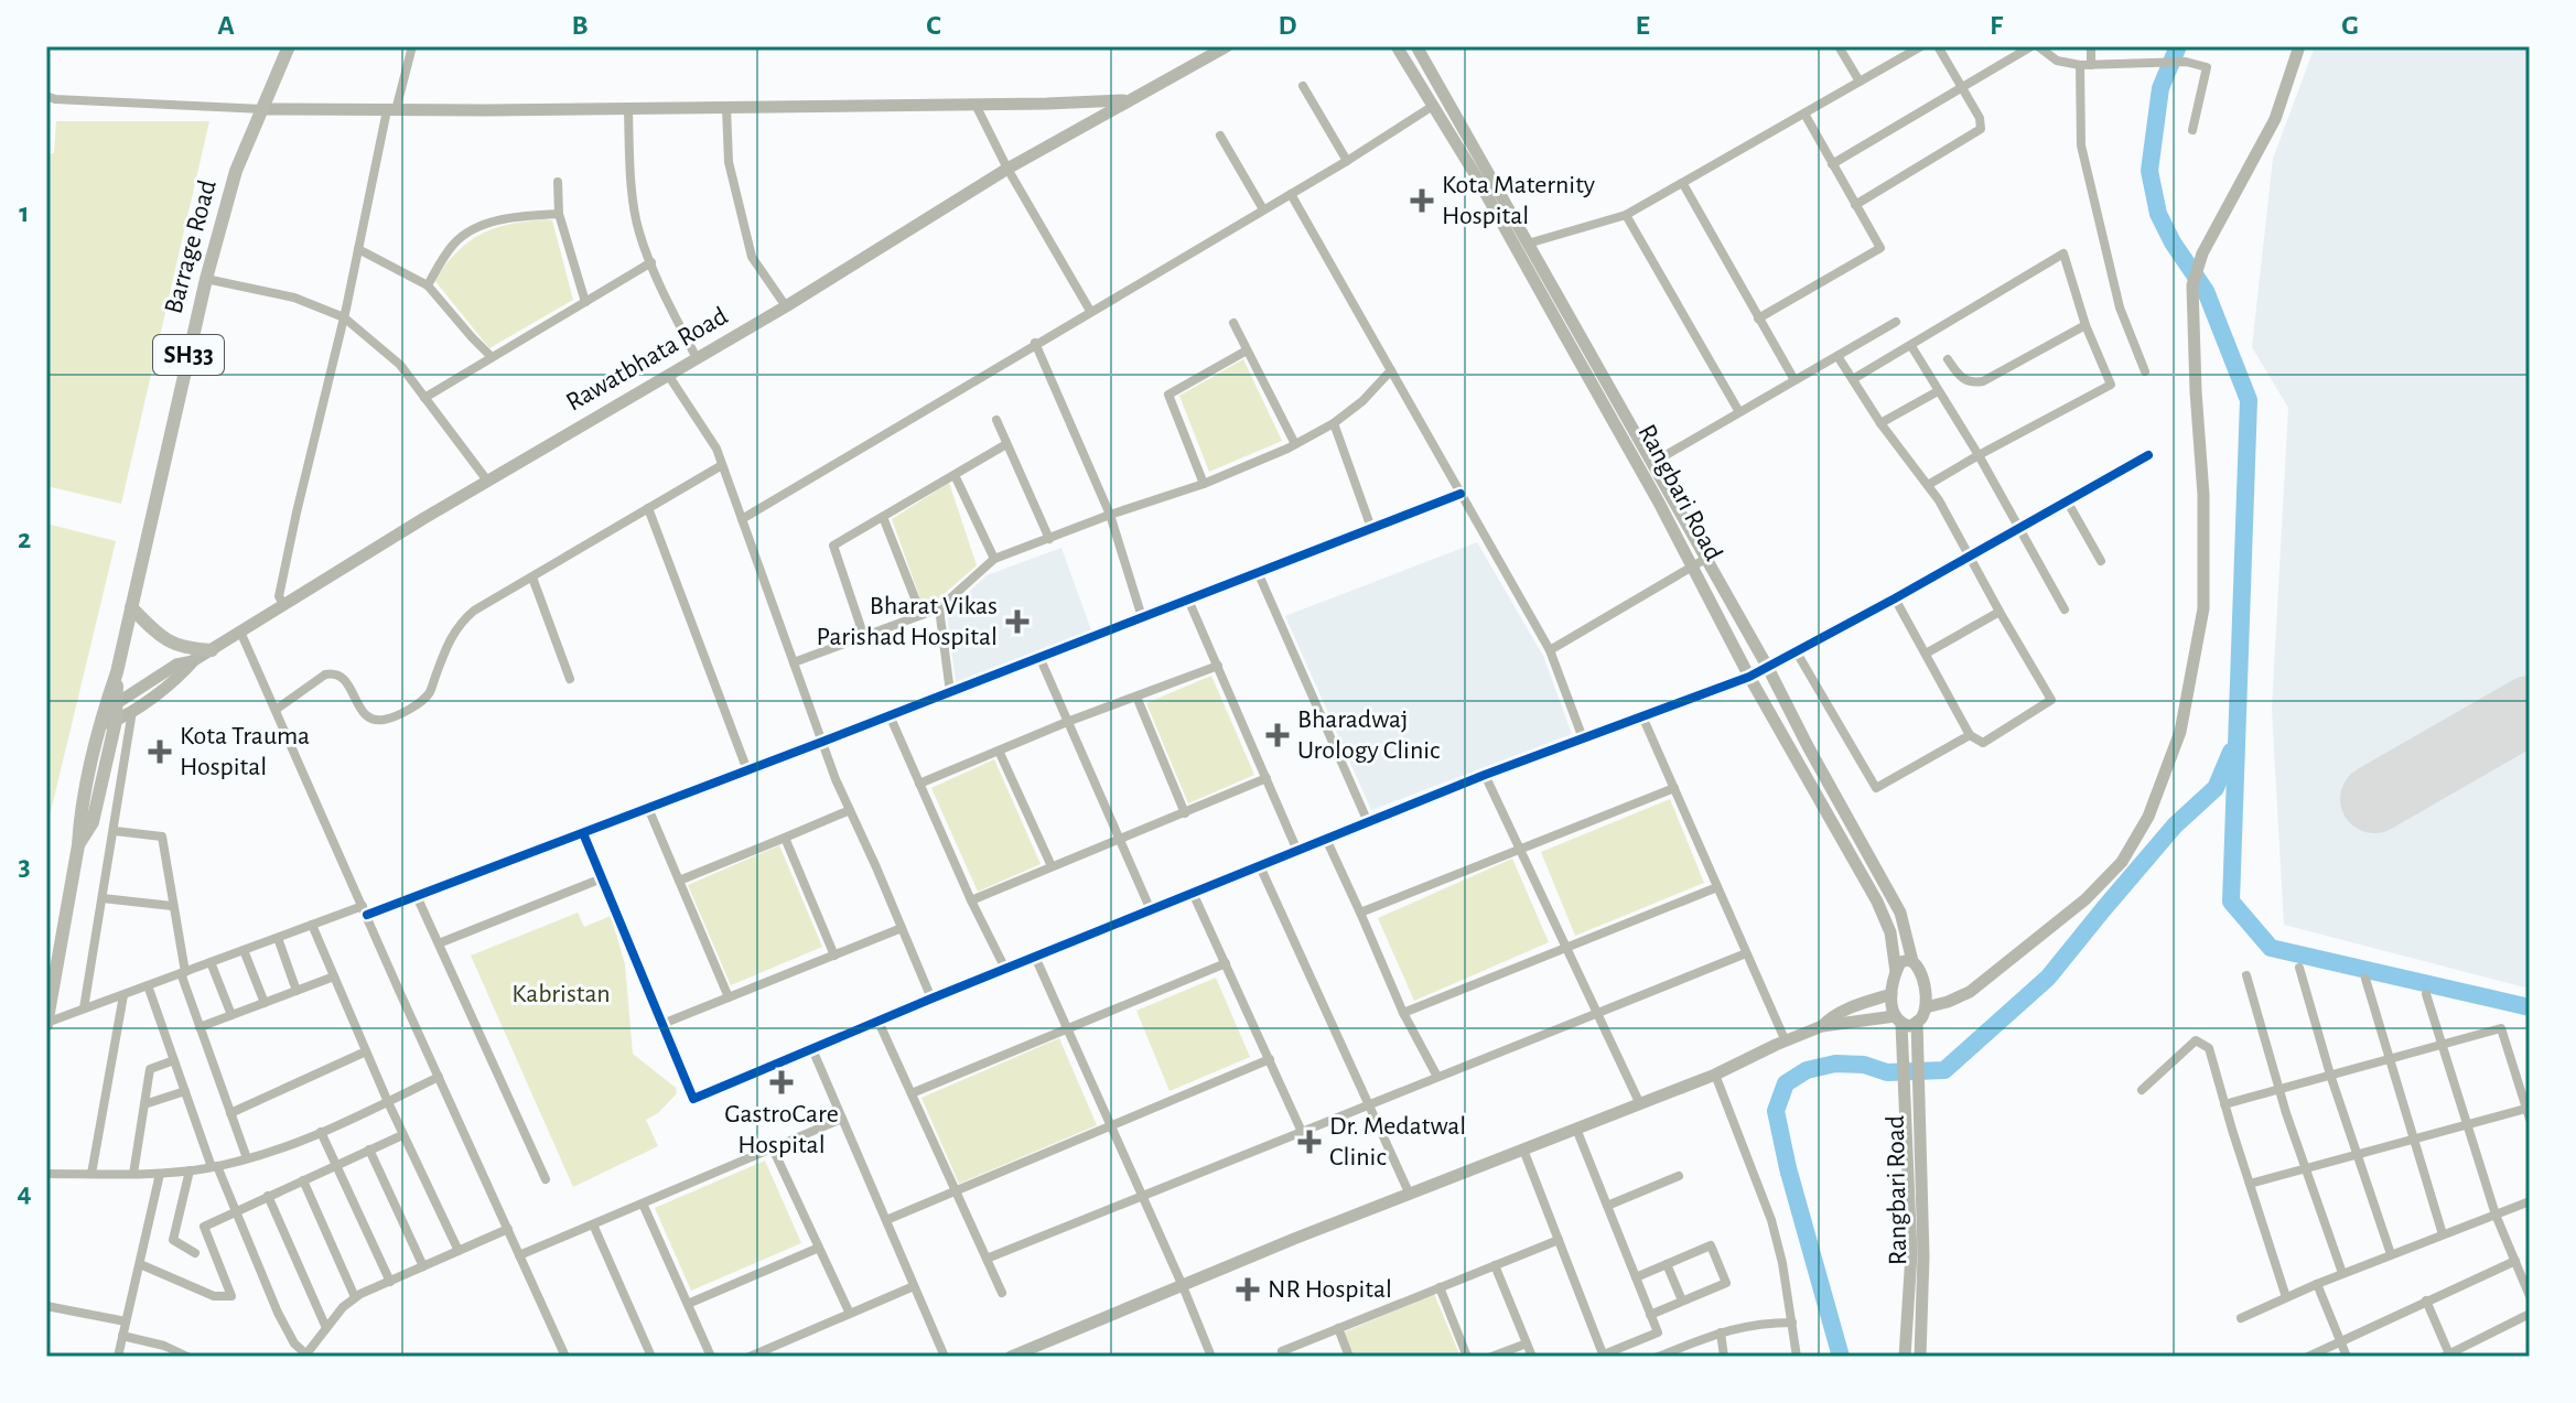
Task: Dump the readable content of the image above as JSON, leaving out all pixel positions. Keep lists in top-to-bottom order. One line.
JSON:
{"streets":{"main road":["Barrage Road","SH33"],"street":["Rawatbhata Road","Rangbari Road"]},"crossings":[["Barrage Road","SH33"],["Barrage Road","Rawatbhata Road"],["SH33","Rawatbhata Road"]],"parks":["Kabristan"],"places":{"health":["Kota Maternity Hospital","Bharat Vikas Parishad Hospital","Bharadwaj Urology Clinic","Kota Trauma Hospital","GastroCare Hospital","Dr. Medatwal Clinic","NR Hospital"]},"grid":{"columns":["A","B","C","D","E","F","G"],"rows":["1","2","3","4"]}}
